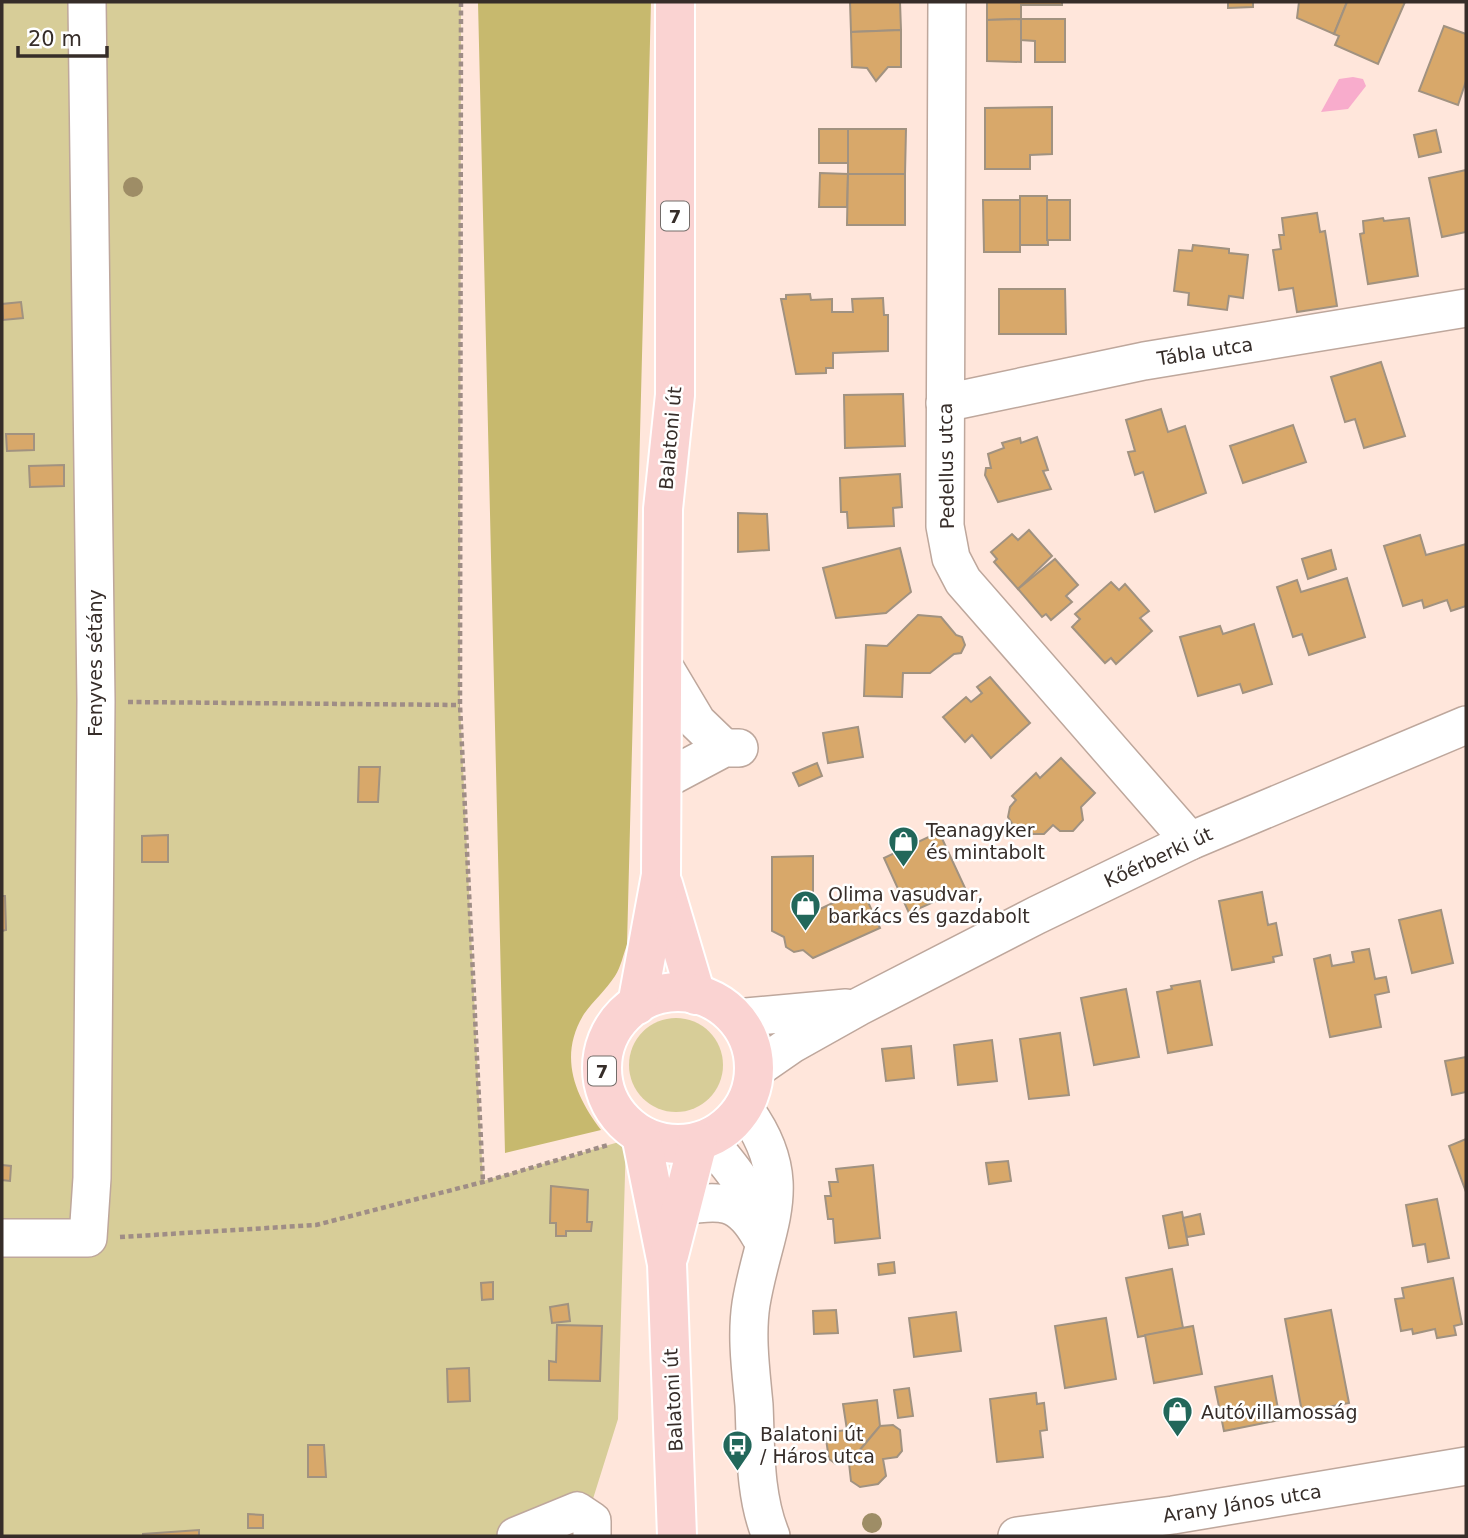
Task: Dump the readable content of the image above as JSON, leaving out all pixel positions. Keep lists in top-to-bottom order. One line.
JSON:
{"streets":{"main road":["7","Balatoni út"],"street":["Tábla utca","Pedellus utca","Fenyves sétány","Kőérberki út","Arany János utca"]},"crossings":[["7","Balatoni út"],["7","Kőérberki út"],["Tábla utca","Pedellus utca"],["Balatoni út","Kőérberki út"],["Pedellus utca","Kőérberki út"]],"places":{"shop":["Teanagyker és mintabolt","Olima vasudvar, barkács és gazdabolt","Autóvillamosság"],"bus stop":["Balatoni út / Háros utca"]},"scale_bar":"20 m"}
